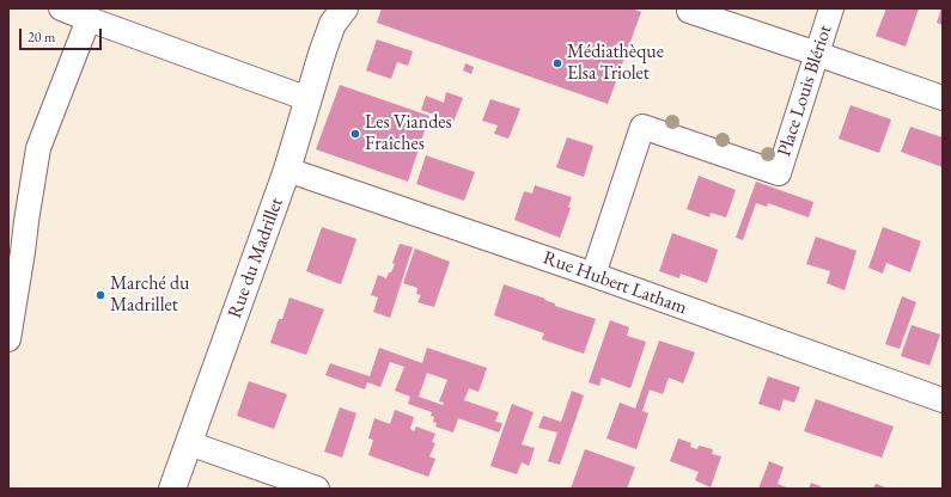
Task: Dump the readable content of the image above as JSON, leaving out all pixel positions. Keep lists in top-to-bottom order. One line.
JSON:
{"streets":{"street":["Place Louis Blériot","Rue du Madrillet","Rue Hubert Latham"]},"crossings":[["Place Louis Blériot","Rue Hubert Latham"],["Rue du Madrillet","Rue Hubert Latham"]],"places":["Médiathèque Elsa Triolet","Les Viandes Fraîches","Marché du Madrillet"],"scale_bar":"20 m"}
